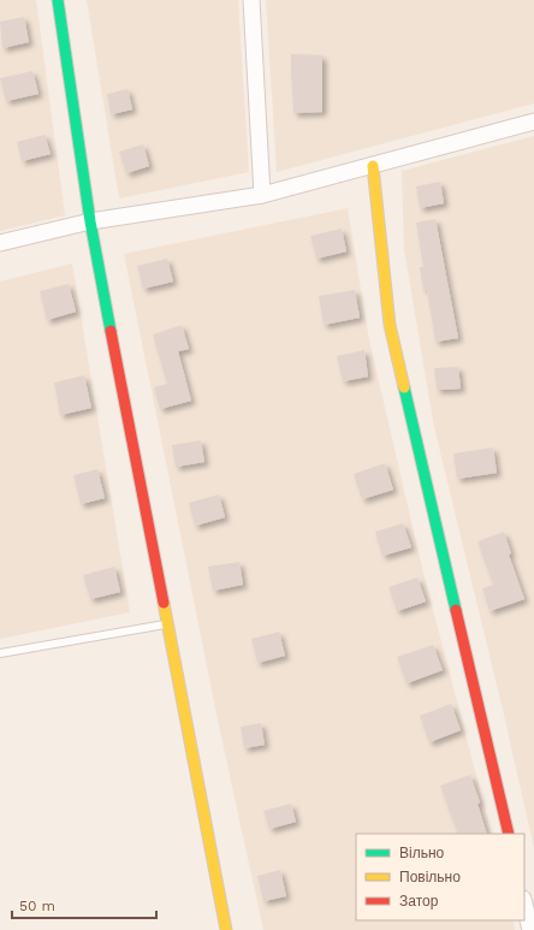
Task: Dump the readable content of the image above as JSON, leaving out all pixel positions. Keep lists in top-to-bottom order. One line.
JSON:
{"legend":["Вільно","Повільно","Затор"],"scale_bar":"50 m"}
